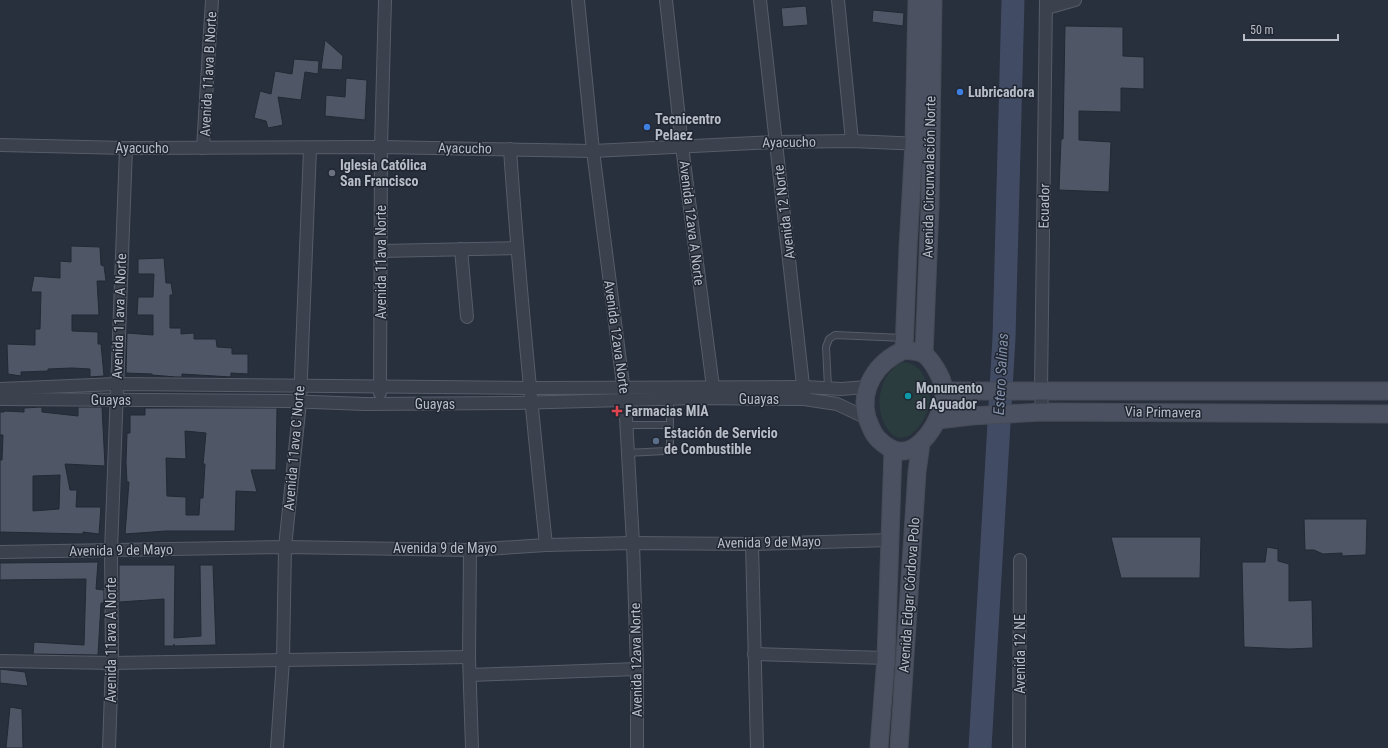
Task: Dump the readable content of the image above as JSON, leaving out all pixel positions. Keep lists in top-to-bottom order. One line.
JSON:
{"streets":{"main road":["Avenida Circunvalación Norte","Via Primavera","Avenida Edgar Córdova Polo"],"street":["Avenida 11ava B Norte","Ayacucho","Ecuador","Avenida 12 Norte","Avenida 12ava A Norte","Avenida 11ava Norte","Avenida 11ava A Norte","Avenida 12ava Norte","Guayas","Avenida 11ava C Norte","Avenida 9 de Mayo","Avenida 12 NE"]},"crossings":[["Avenida 11ava B Norte","Ayacucho"],["Ayacucho","Avenida Circunvalación Norte"],["Ayacucho","Avenida 12 Norte"],["Ayacucho","Avenida 12ava A Norte"],["Ayacucho","Avenida 11ava Norte"],["Ayacucho","Avenida 11ava A Norte"],["Ayacucho","Avenida 12ava Norte"],["Ayacucho","Avenida 11ava C Norte"],["Avenida Circunvalación Norte","Guayas"],["Avenida Circunvalación Norte","Via Primavera"],["Avenida Circunvalación Norte","Avenida Edgar Córdova Polo"],["Ecuador","Via Primavera"],["Avenida 12 Norte","Guayas"],["Avenida 12ava A Norte","Guayas"],["Avenida 11ava Norte","Guayas"],["Avenida 11ava A Norte","Guayas"],["Avenida 11ava A Norte","Avenida 9 de Mayo"],["Avenida 12ava Norte","Guayas"],["Avenida 12ava Norte","Avenida 9 de Mayo"],["Guayas","Via Primavera"],["Guayas","Avenida 11ava C Norte"],["Guayas","Avenida Edgar Córdova Polo"],["Via Primavera","Avenida Edgar Córdova Polo"],["Avenida 11ava C Norte","Avenida 9 de Mayo"],["Avenida 9 de Mayo","Avenida Edgar Córdova Polo"]],"water":["Estero Salinas"],"places":{"other":["Lubricadora","Tecnicentro Pelaez","Iglesia Católica San Francisco","Monumento al Aguador","Estación de Servicio de Combustible"],"health":["Farmacias MIA"]},"scale_bar":"50 m"}
